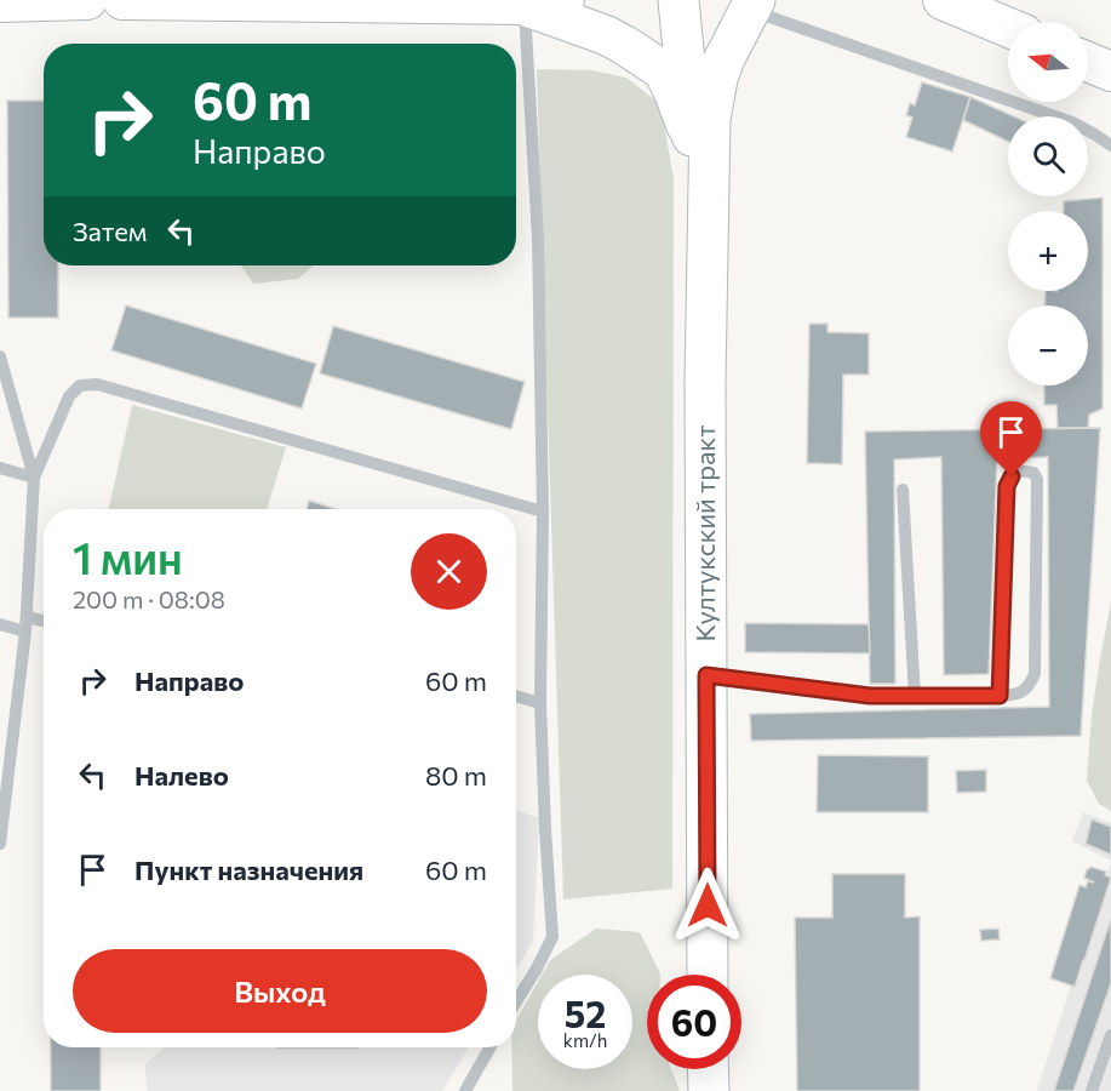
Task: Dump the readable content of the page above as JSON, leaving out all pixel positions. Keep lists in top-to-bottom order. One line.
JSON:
{"streets":{"main road":["Култукский тракт"]},"north":"left","page":{"map_buttons":["+","−"],"turn":["60 m","Направо"],"then":"Затем","heading":["1 мин","200 m · 08:08"],"list":[{"name":"Направо","value":"60 m"},{"name":"Налево","value":"80 m"},{"name":"Пункт назначения","value":"60 m"}],"buttons":"Выход","speed":"52 km/h","limit":"60"}}
